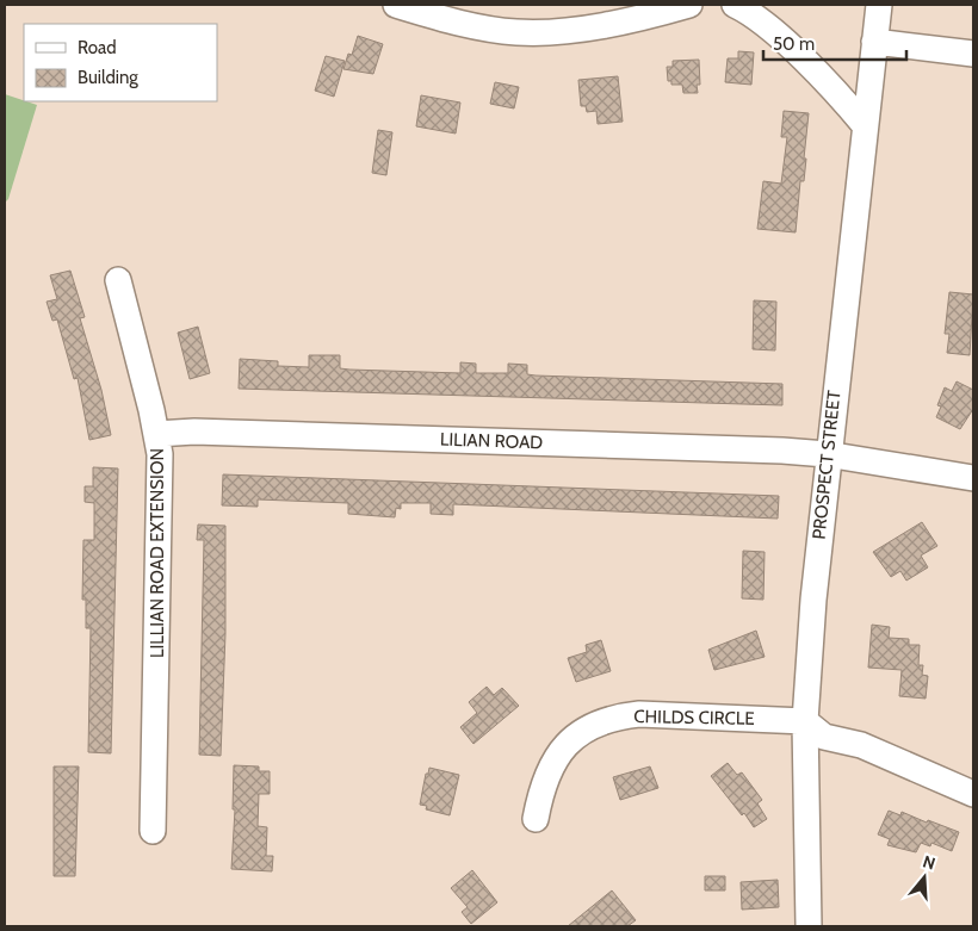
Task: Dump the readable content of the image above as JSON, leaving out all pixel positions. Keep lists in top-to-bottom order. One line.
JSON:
{"streets":{"street":["LILIAN ROAD","PROSPECT STREET","LILLIAN ROAD EXTENSION","CHILDS CIRCLE"]},"crossings":[["LILIAN ROAD","PROSPECT STREET"],["LILIAN ROAD","LILLIAN ROAD EXTENSION"],["PROSPECT STREET","CHILDS CIRCLE"]],"legend":["Road","Building"],"scale_bar":"50 m","north":"top"}
